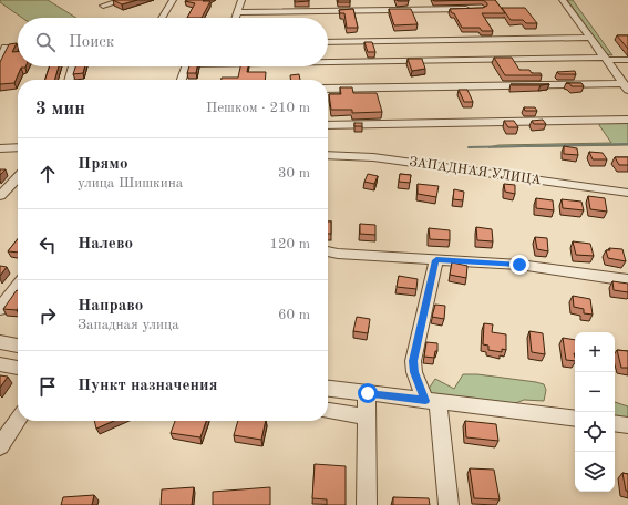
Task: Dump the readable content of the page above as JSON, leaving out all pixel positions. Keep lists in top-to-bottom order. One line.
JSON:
{"streets":{"street":["ЗАПАДНАЯ УЛИЦА"]},"page":{"search":"Поиск","heading":["3 мин","Пешком · 210 m"],"list":[["Прямо","улица Шишкина","30 m"],["Налево","120 m"],["Направо","Западная улица","60 m"],"Пункт назначения"],"map_buttons":["+","−"]}}
